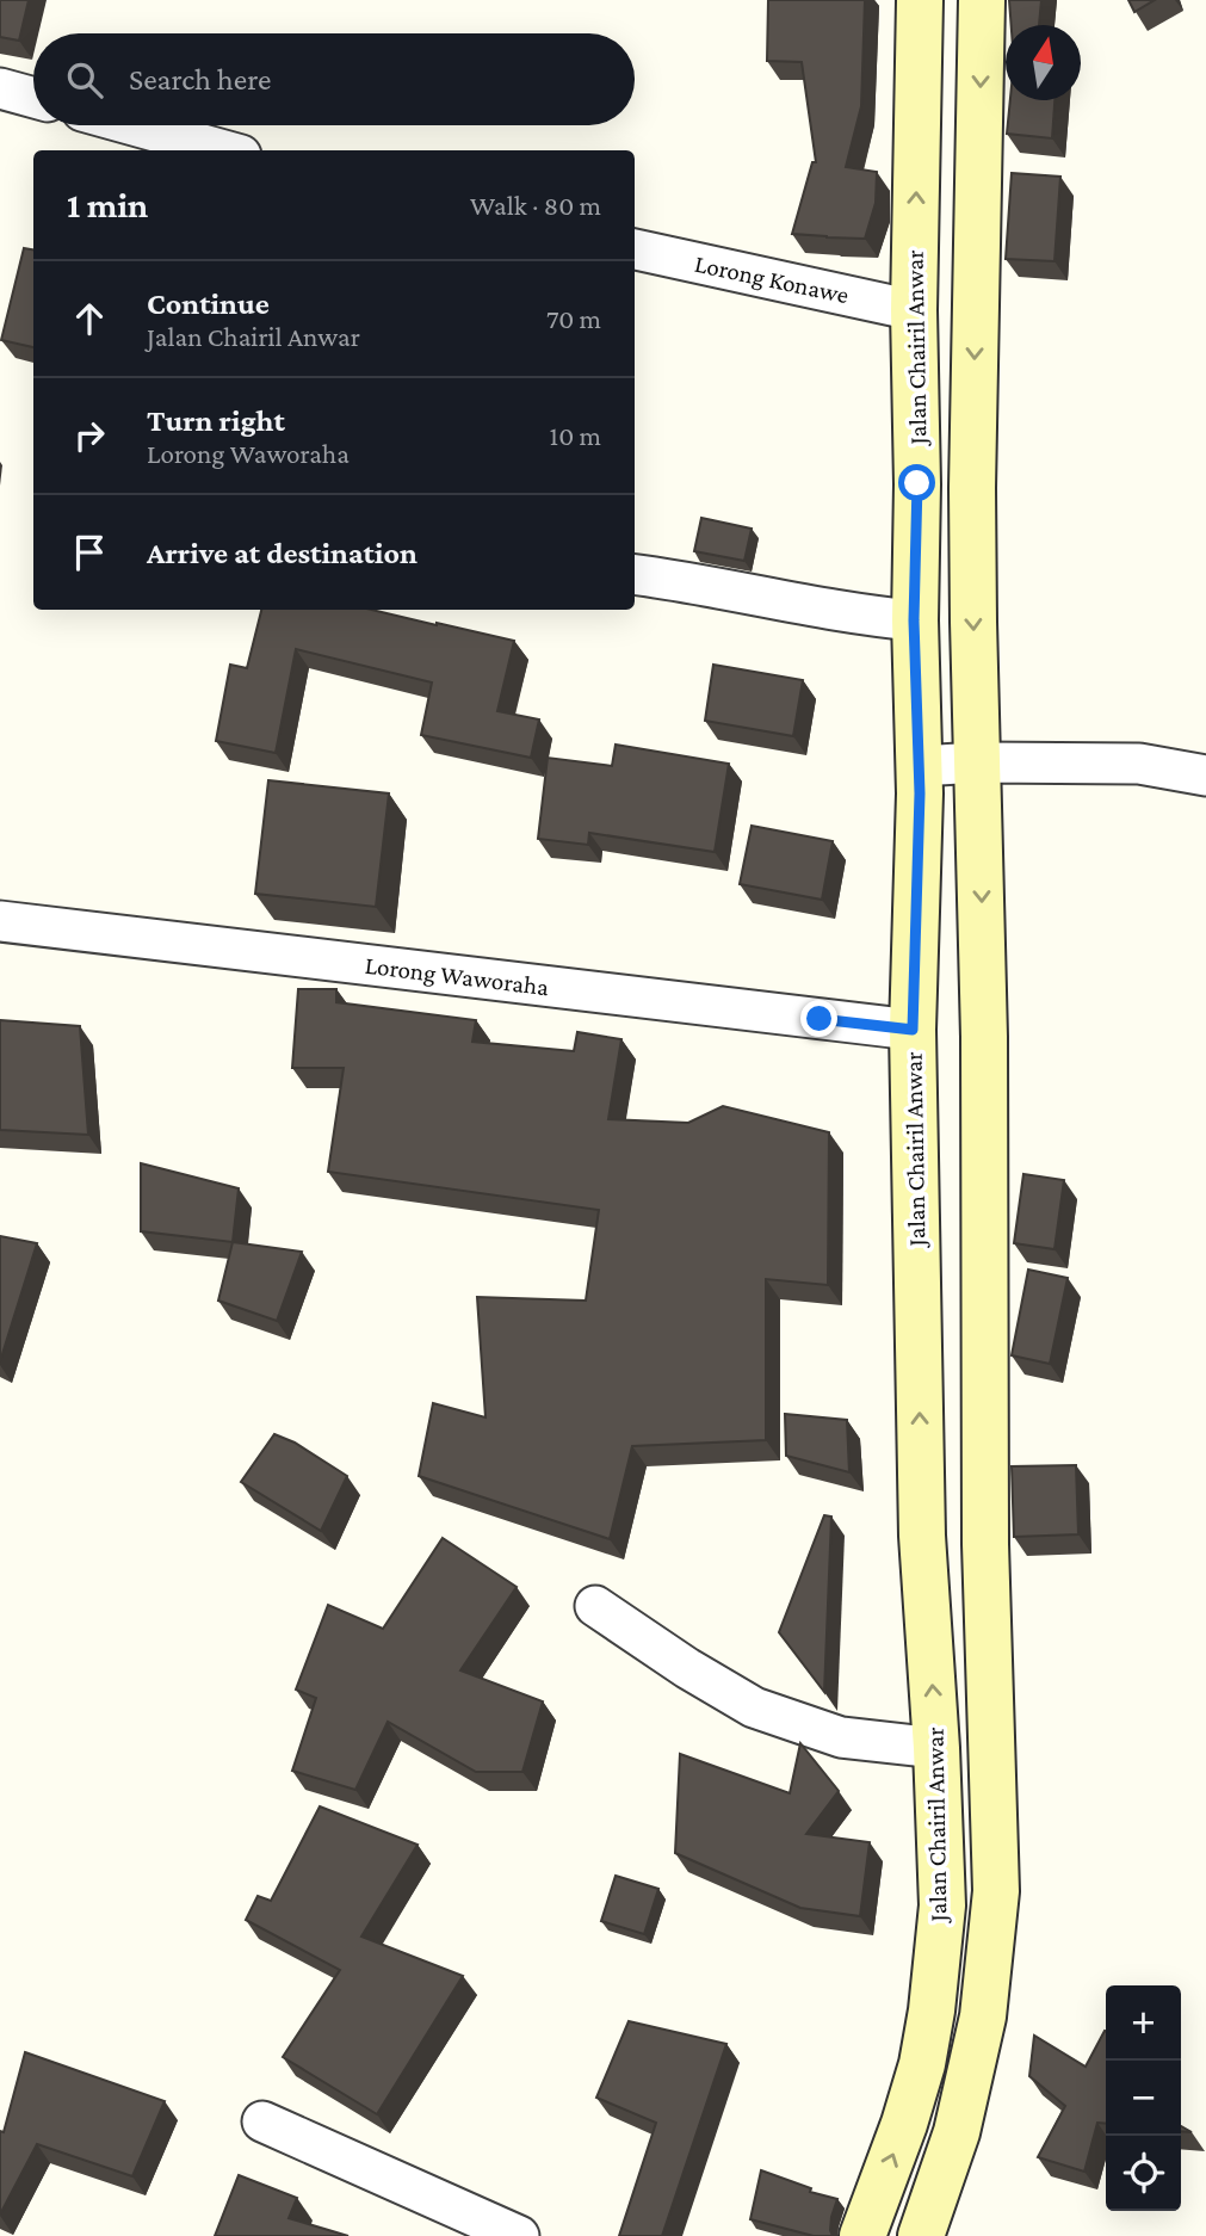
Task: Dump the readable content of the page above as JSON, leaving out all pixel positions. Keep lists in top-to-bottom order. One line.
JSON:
{"streets":{"main road":["Jalan Chairil Anwar"],"street":["Lorong Konawe","Lorong Waworaha"]},"crossings":[["Lorong Konawe","Jalan Chairil Anwar"],["Jalan Chairil Anwar","Lorong Waworaha"]],"north":"top","page":{"search":"Search here","heading":["1 min","Walk · 80 m"],"list":[["Continue","Jalan Chairil Anwar","70 m"],["Turn right","Lorong Waworaha","10 m"],"Arrive at destination"],"map_buttons":["+","−"]}}
